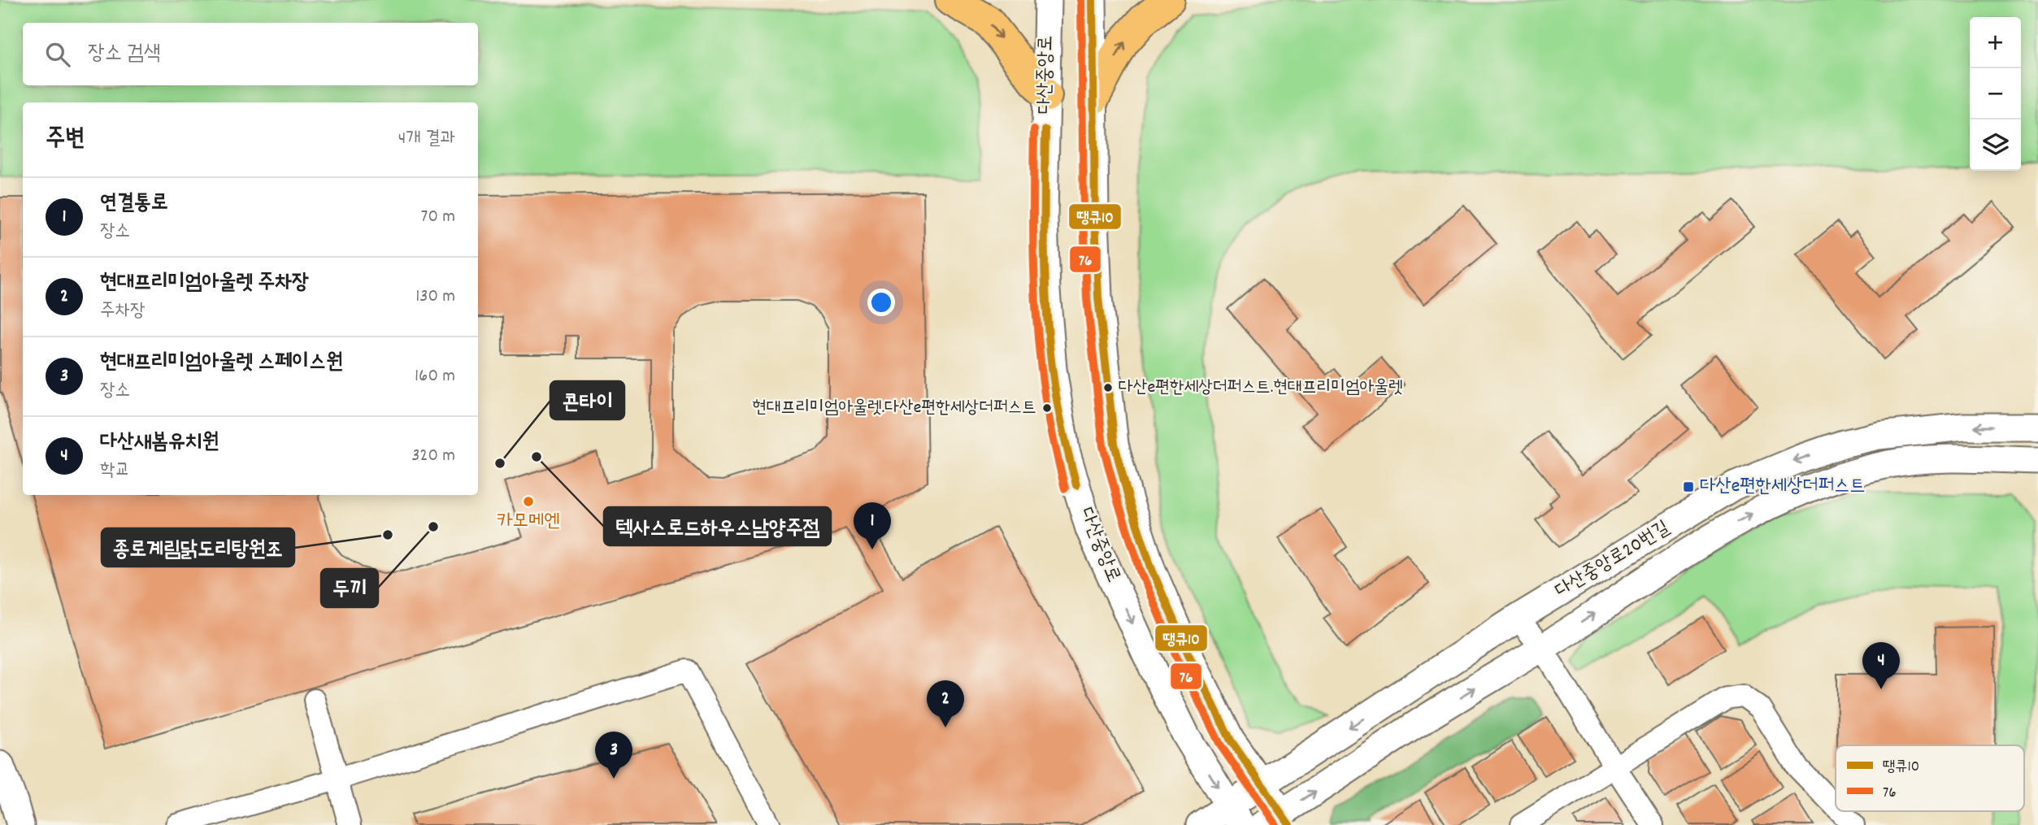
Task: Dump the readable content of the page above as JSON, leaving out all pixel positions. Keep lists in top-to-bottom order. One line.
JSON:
{"streets":{"street":["다산중앙로","다산중앙로20번길"]},"crossings":[["다산중앙로","다산중앙로20번길"]],"places":{"other":["다산e편한세상더퍼스트.현대프리미엄아울렛","현대프리미엄아울렛.다산e편한세상더퍼스트","텍사스로드하우스남양주점","콘타이","카모메엔","두끼","종로계림닭도리탕원조"],"transit":["다산e편한세상더퍼스트"]},"lines":["transit line 땡큐10","transit line 76"],"legend":["땡큐10","76"],"page":{"map_buttons":["+","−"],"search":"장소 검색","heading":["주변","4개 결과"],"list":[{"mark":"1","name":"연결통로","note":"장소","value":"70 m"},{"mark":"2","name":"현대프리미엄아울렛 주차장","note":"주차장","value":"130 m"},{"mark":"3","name":"현대프리미엄아울렛 스페이스원","note":"장소","value":"160 m"},{"mark":"4","name":"다산새봄유치원","note":"학교","value":"320 m"}],"pins":["1","4","2","3"]}}
